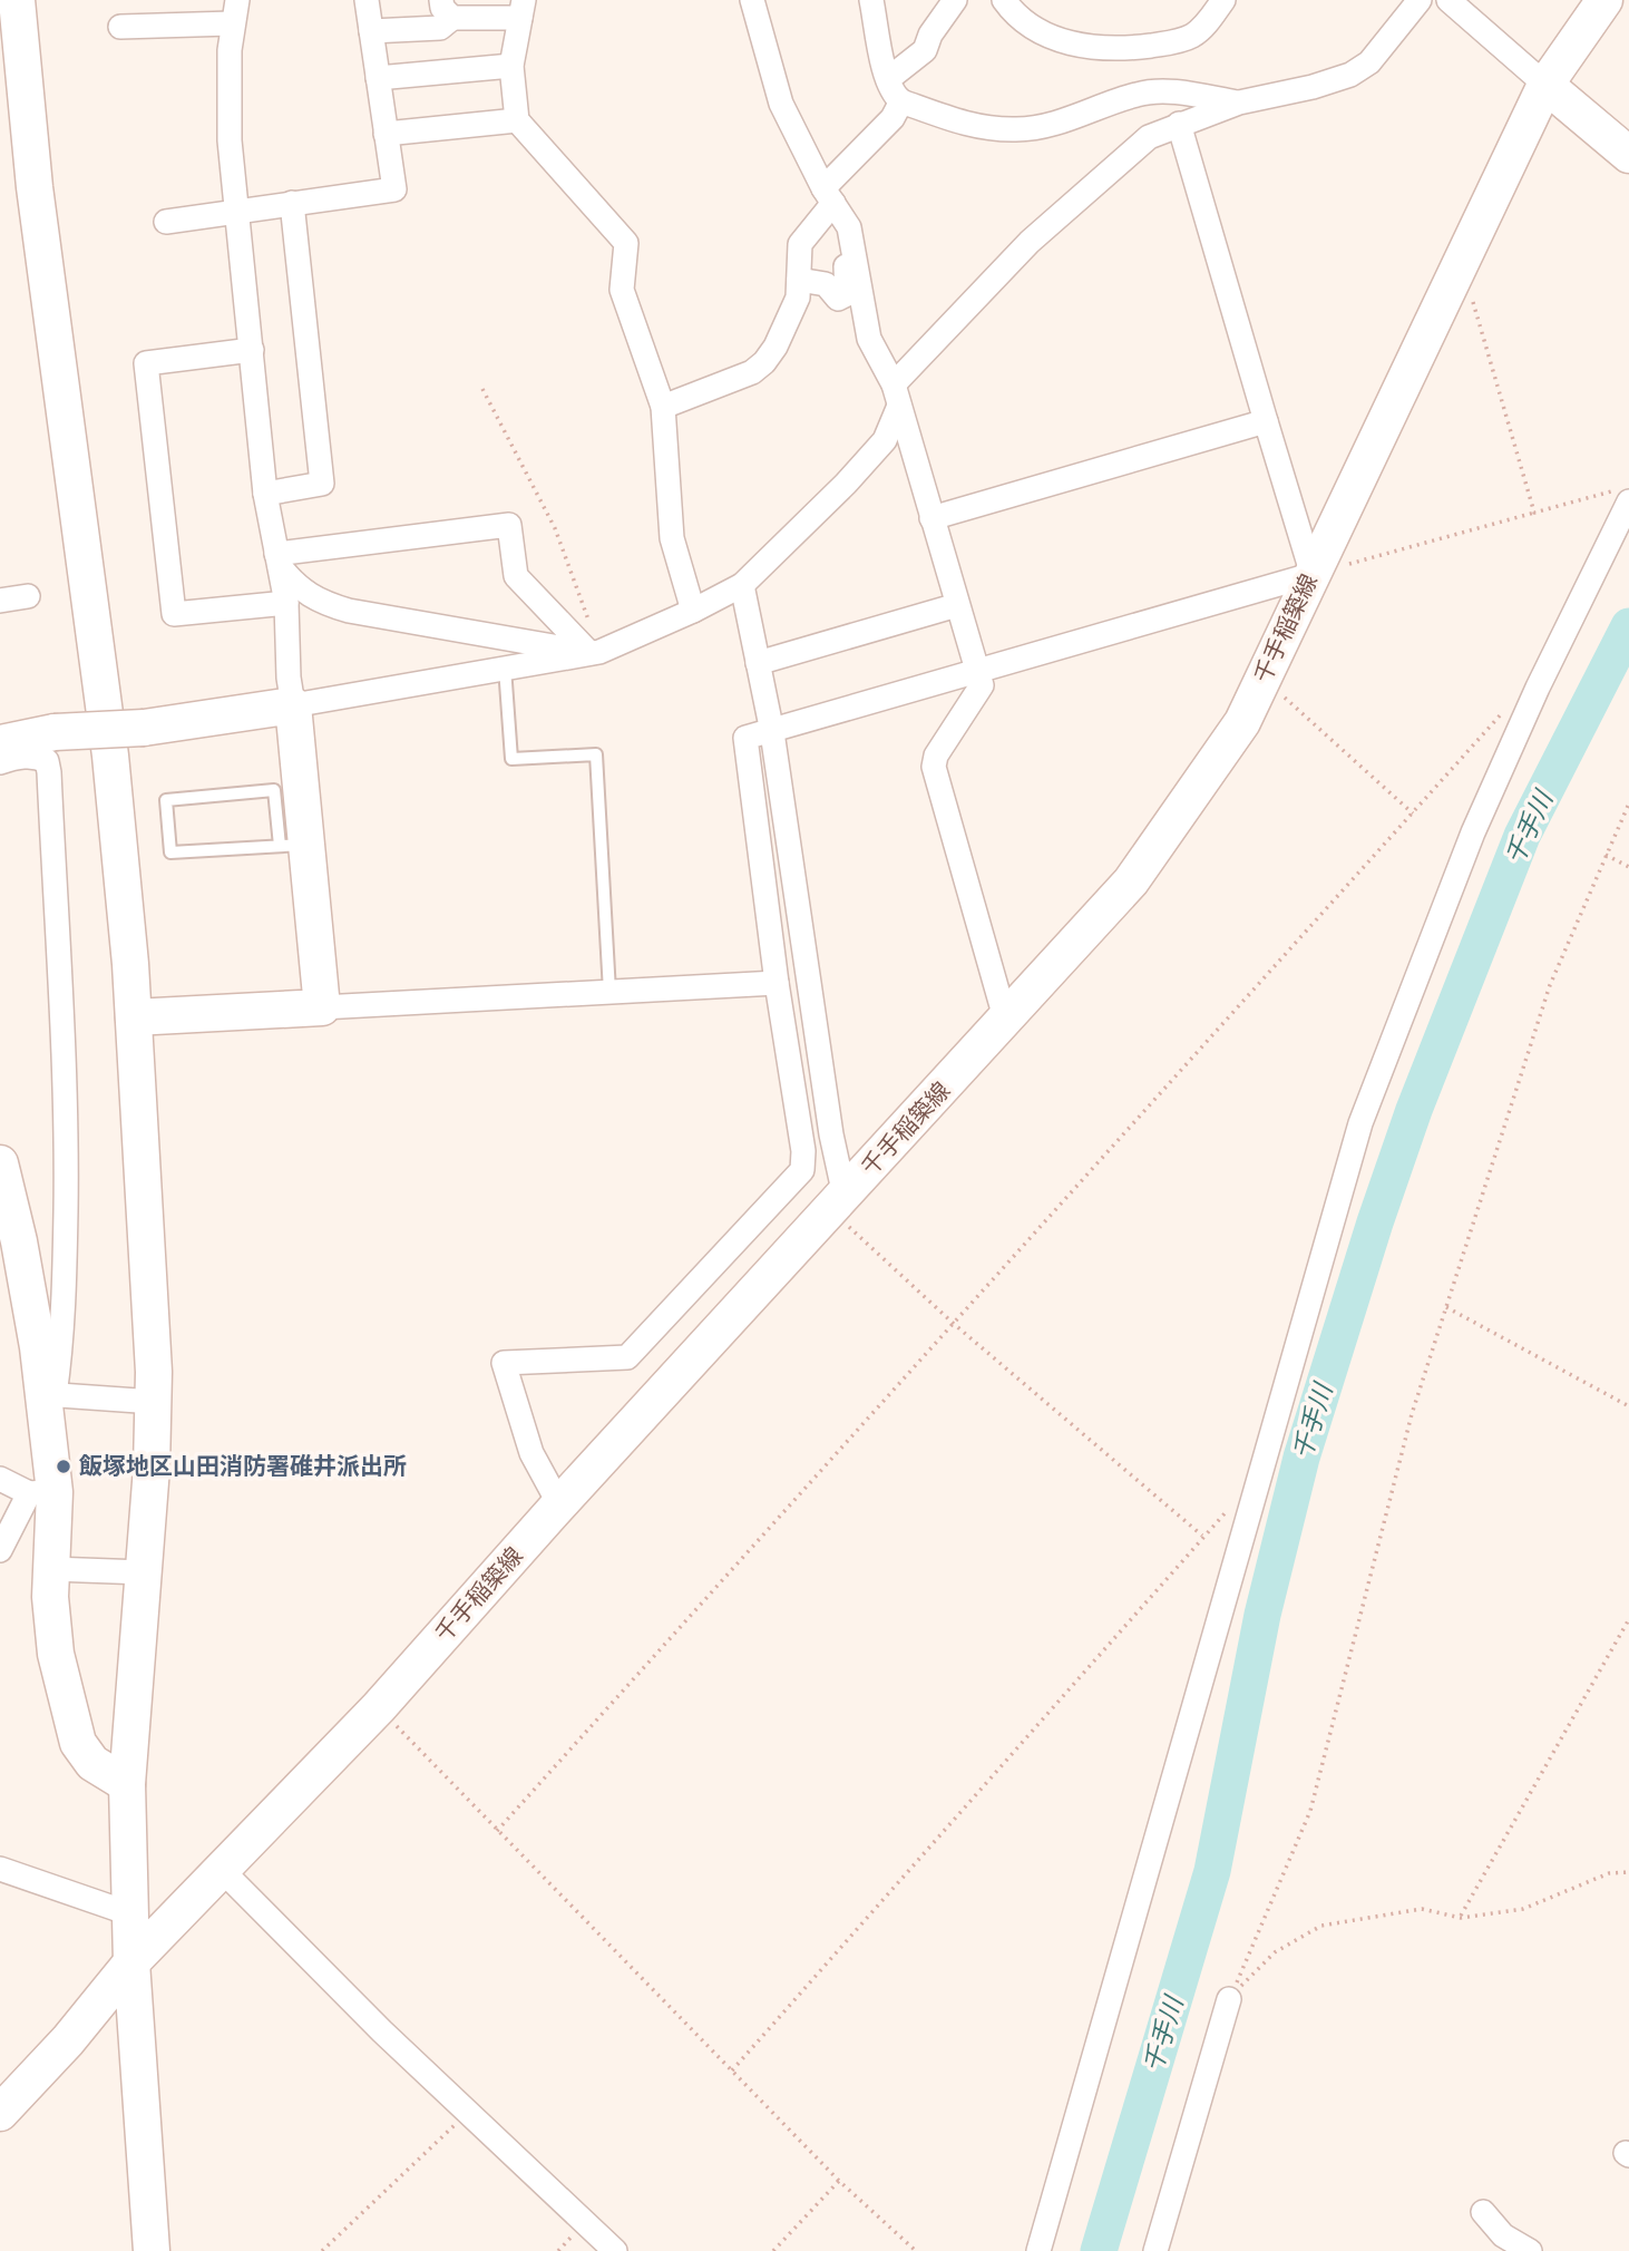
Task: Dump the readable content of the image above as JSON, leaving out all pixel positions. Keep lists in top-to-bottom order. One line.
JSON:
{"streets":{"street":["千手稲築線"]},"water":["千手川"],"places":["飯塚地区山田消防署碓井派出所"]}
